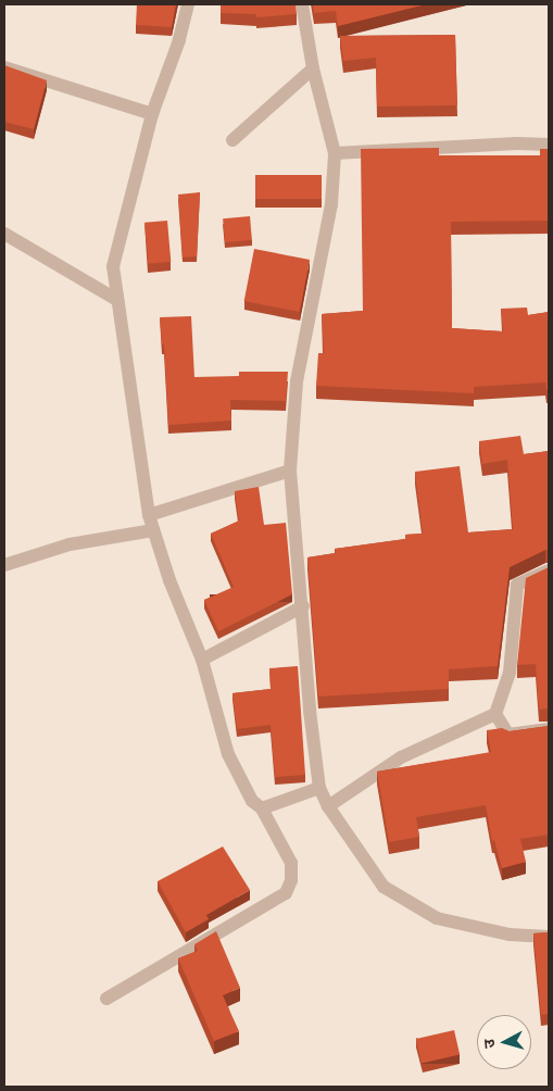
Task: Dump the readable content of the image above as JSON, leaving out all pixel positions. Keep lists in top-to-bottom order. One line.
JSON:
{"north":"left"}
